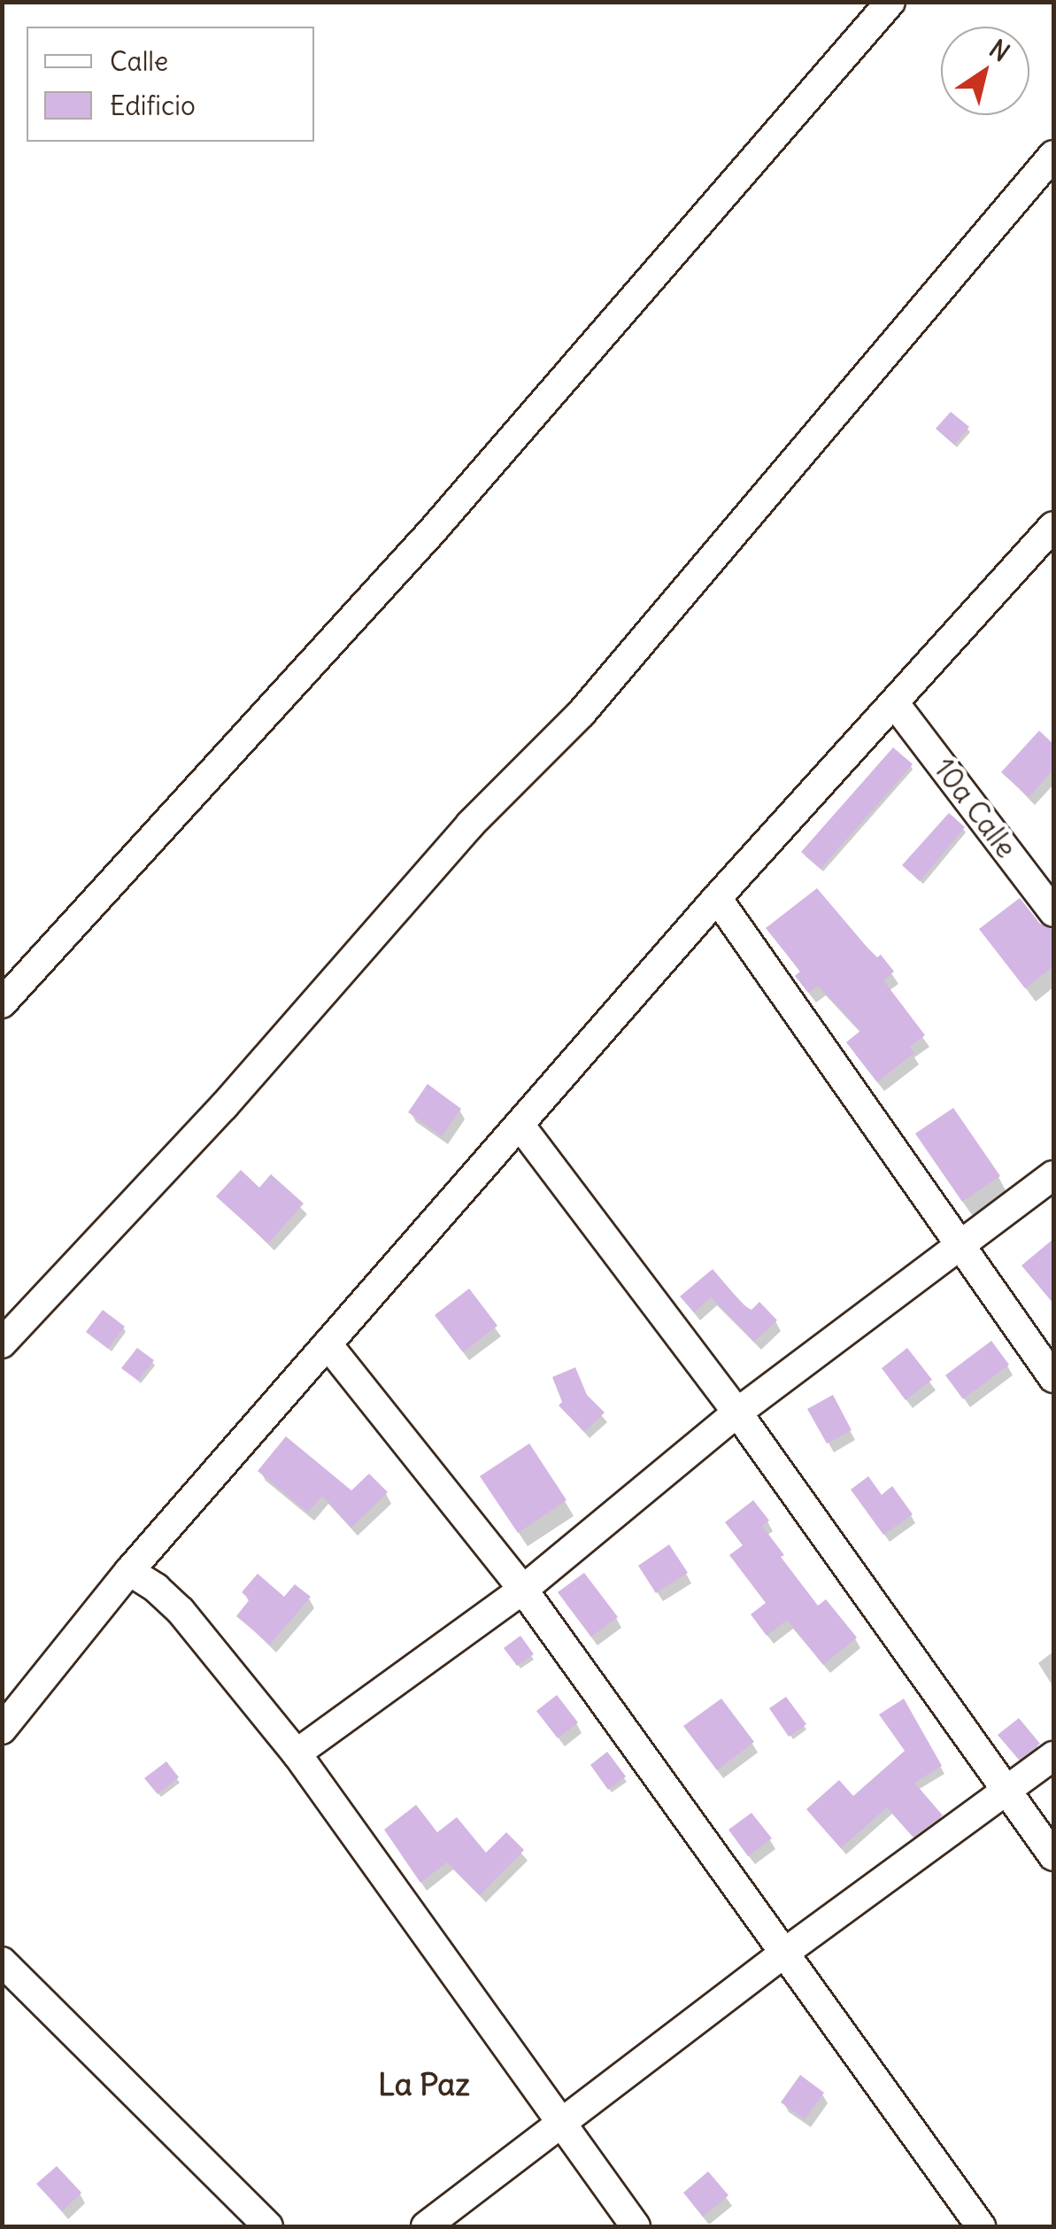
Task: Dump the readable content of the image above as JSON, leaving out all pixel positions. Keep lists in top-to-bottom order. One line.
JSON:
{"streets":{"street":["10a Calle"]},"districts":["La Paz"],"legend":["Calle","Edificio"],"north":"top right"}
